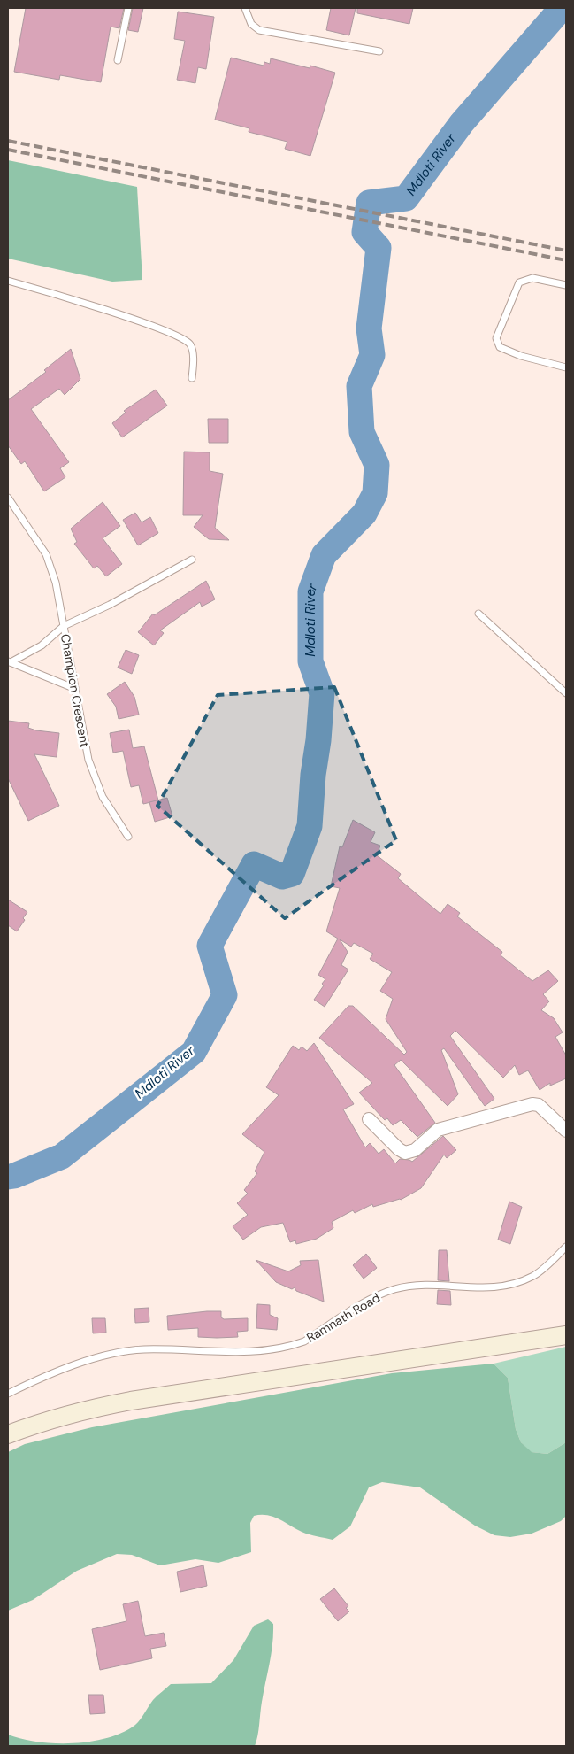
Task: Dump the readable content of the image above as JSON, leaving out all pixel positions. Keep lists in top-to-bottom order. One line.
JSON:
{"streets":{"lane":["Champion Crescent","Ramnath Road"]},"water":["Mdloti River"]}
